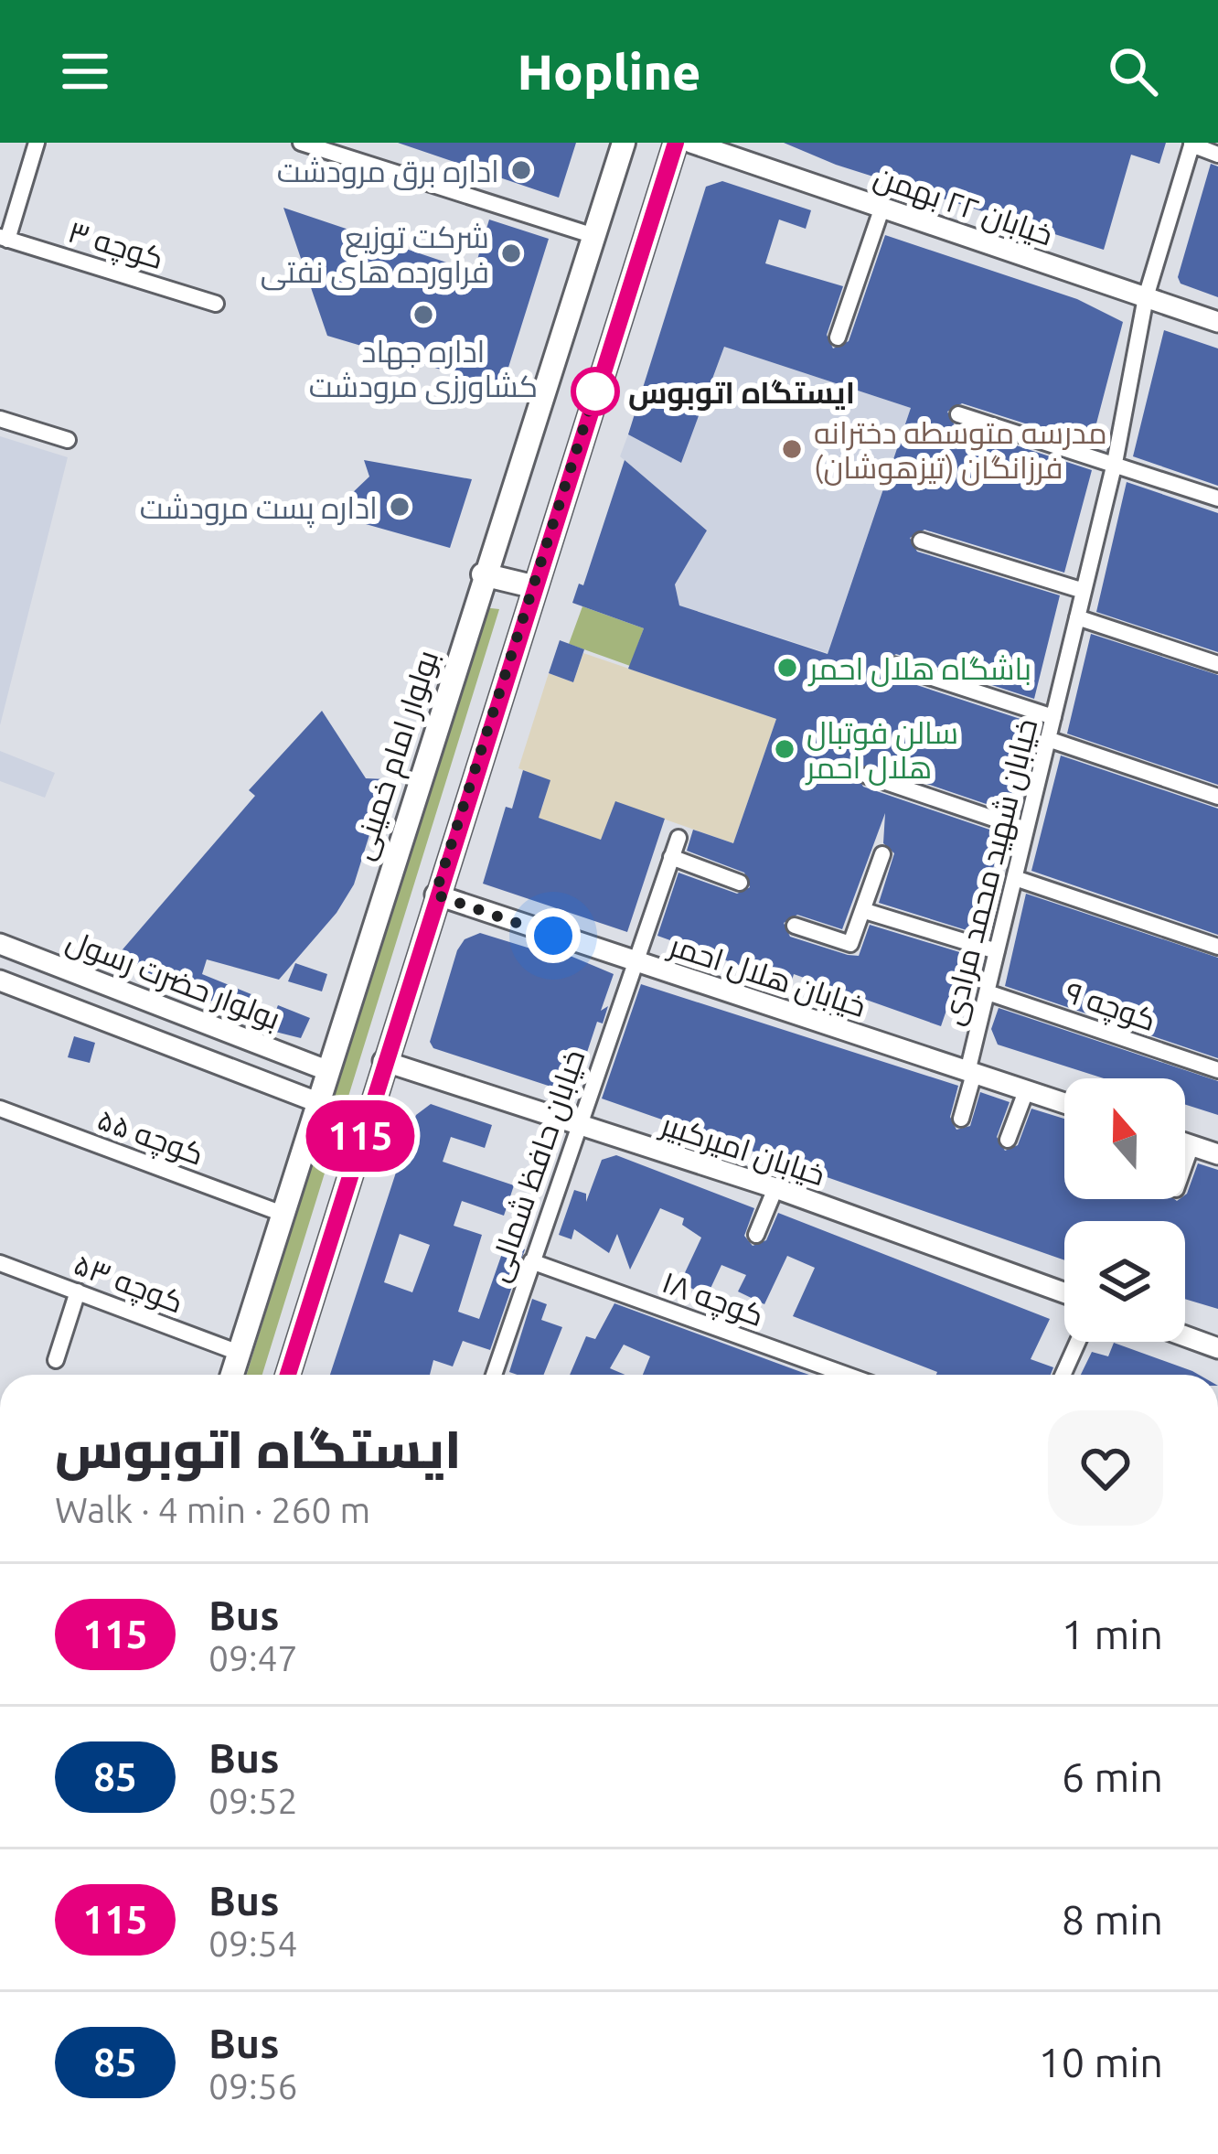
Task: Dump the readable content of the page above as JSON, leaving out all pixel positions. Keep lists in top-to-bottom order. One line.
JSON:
{"streets":{"main road":["بولوار امام خمینی"],"street":["خیابان ۲۲ بهمن","کوچه ۳","خیابان شهید محمد مرادی","خیابان هلال احمر","بولوار حضرت رسول","کوچه ۹","کوچه ۵۵","خیابان امیرکبیر","خیابان حافظ شمالی","کوچه ۵۳","کوچه ۱۸"]},"crossings":[["خیابان ۲۲ بهمن","خیابان شهید محمد مرادی"],["بولوار امام خمینی","بولوار حضرت رسول"],["بولوار امام خمینی","کوچه ۵۵"],["بولوار امام خمینی","کوچه ۵۳"],["خیابان شهید محمد مرادی","خیابان هلال احمر"],["خیابان شهید محمد مرادی","کوچه ۹"],["خیابان هلال احمر","خیابان حافظ شمالی"],["خیابان امیرکبیر","خیابان حافظ شمالی"],["خیابان حافظ شمالی","کوچه ۱۸"]],"places":["اداره برق مرودشت","شرکت توزیع فراورده های نفتی","اداره جهاد کشاورزی مرودشت","ایستگاه اتوبوس","مدرسه متوسطه دخترانه فرزانگان (تیزهوشان)","اداره پست مرودشت","باشگاه هلال احمر","سالن فوتبال هلال احمر"],"lines":["bus line 115"],"north":"top","page":{"header":"Hopline","on_map":"115","heading":["ایستگاه اتوبوس","Walk · 4 min · 260 m"],"list":[{"mark":"115","name":"Bus","note":"09:47","value":"1 min"},{"mark":"85","name":"Bus","note":"09:52","value":"6 min"},{"mark":"115","name":"Bus","note":"09:54","value":"8 min"},{"mark":"85","name":"Bus","note":"09:56","value":"10 min"}]}}
